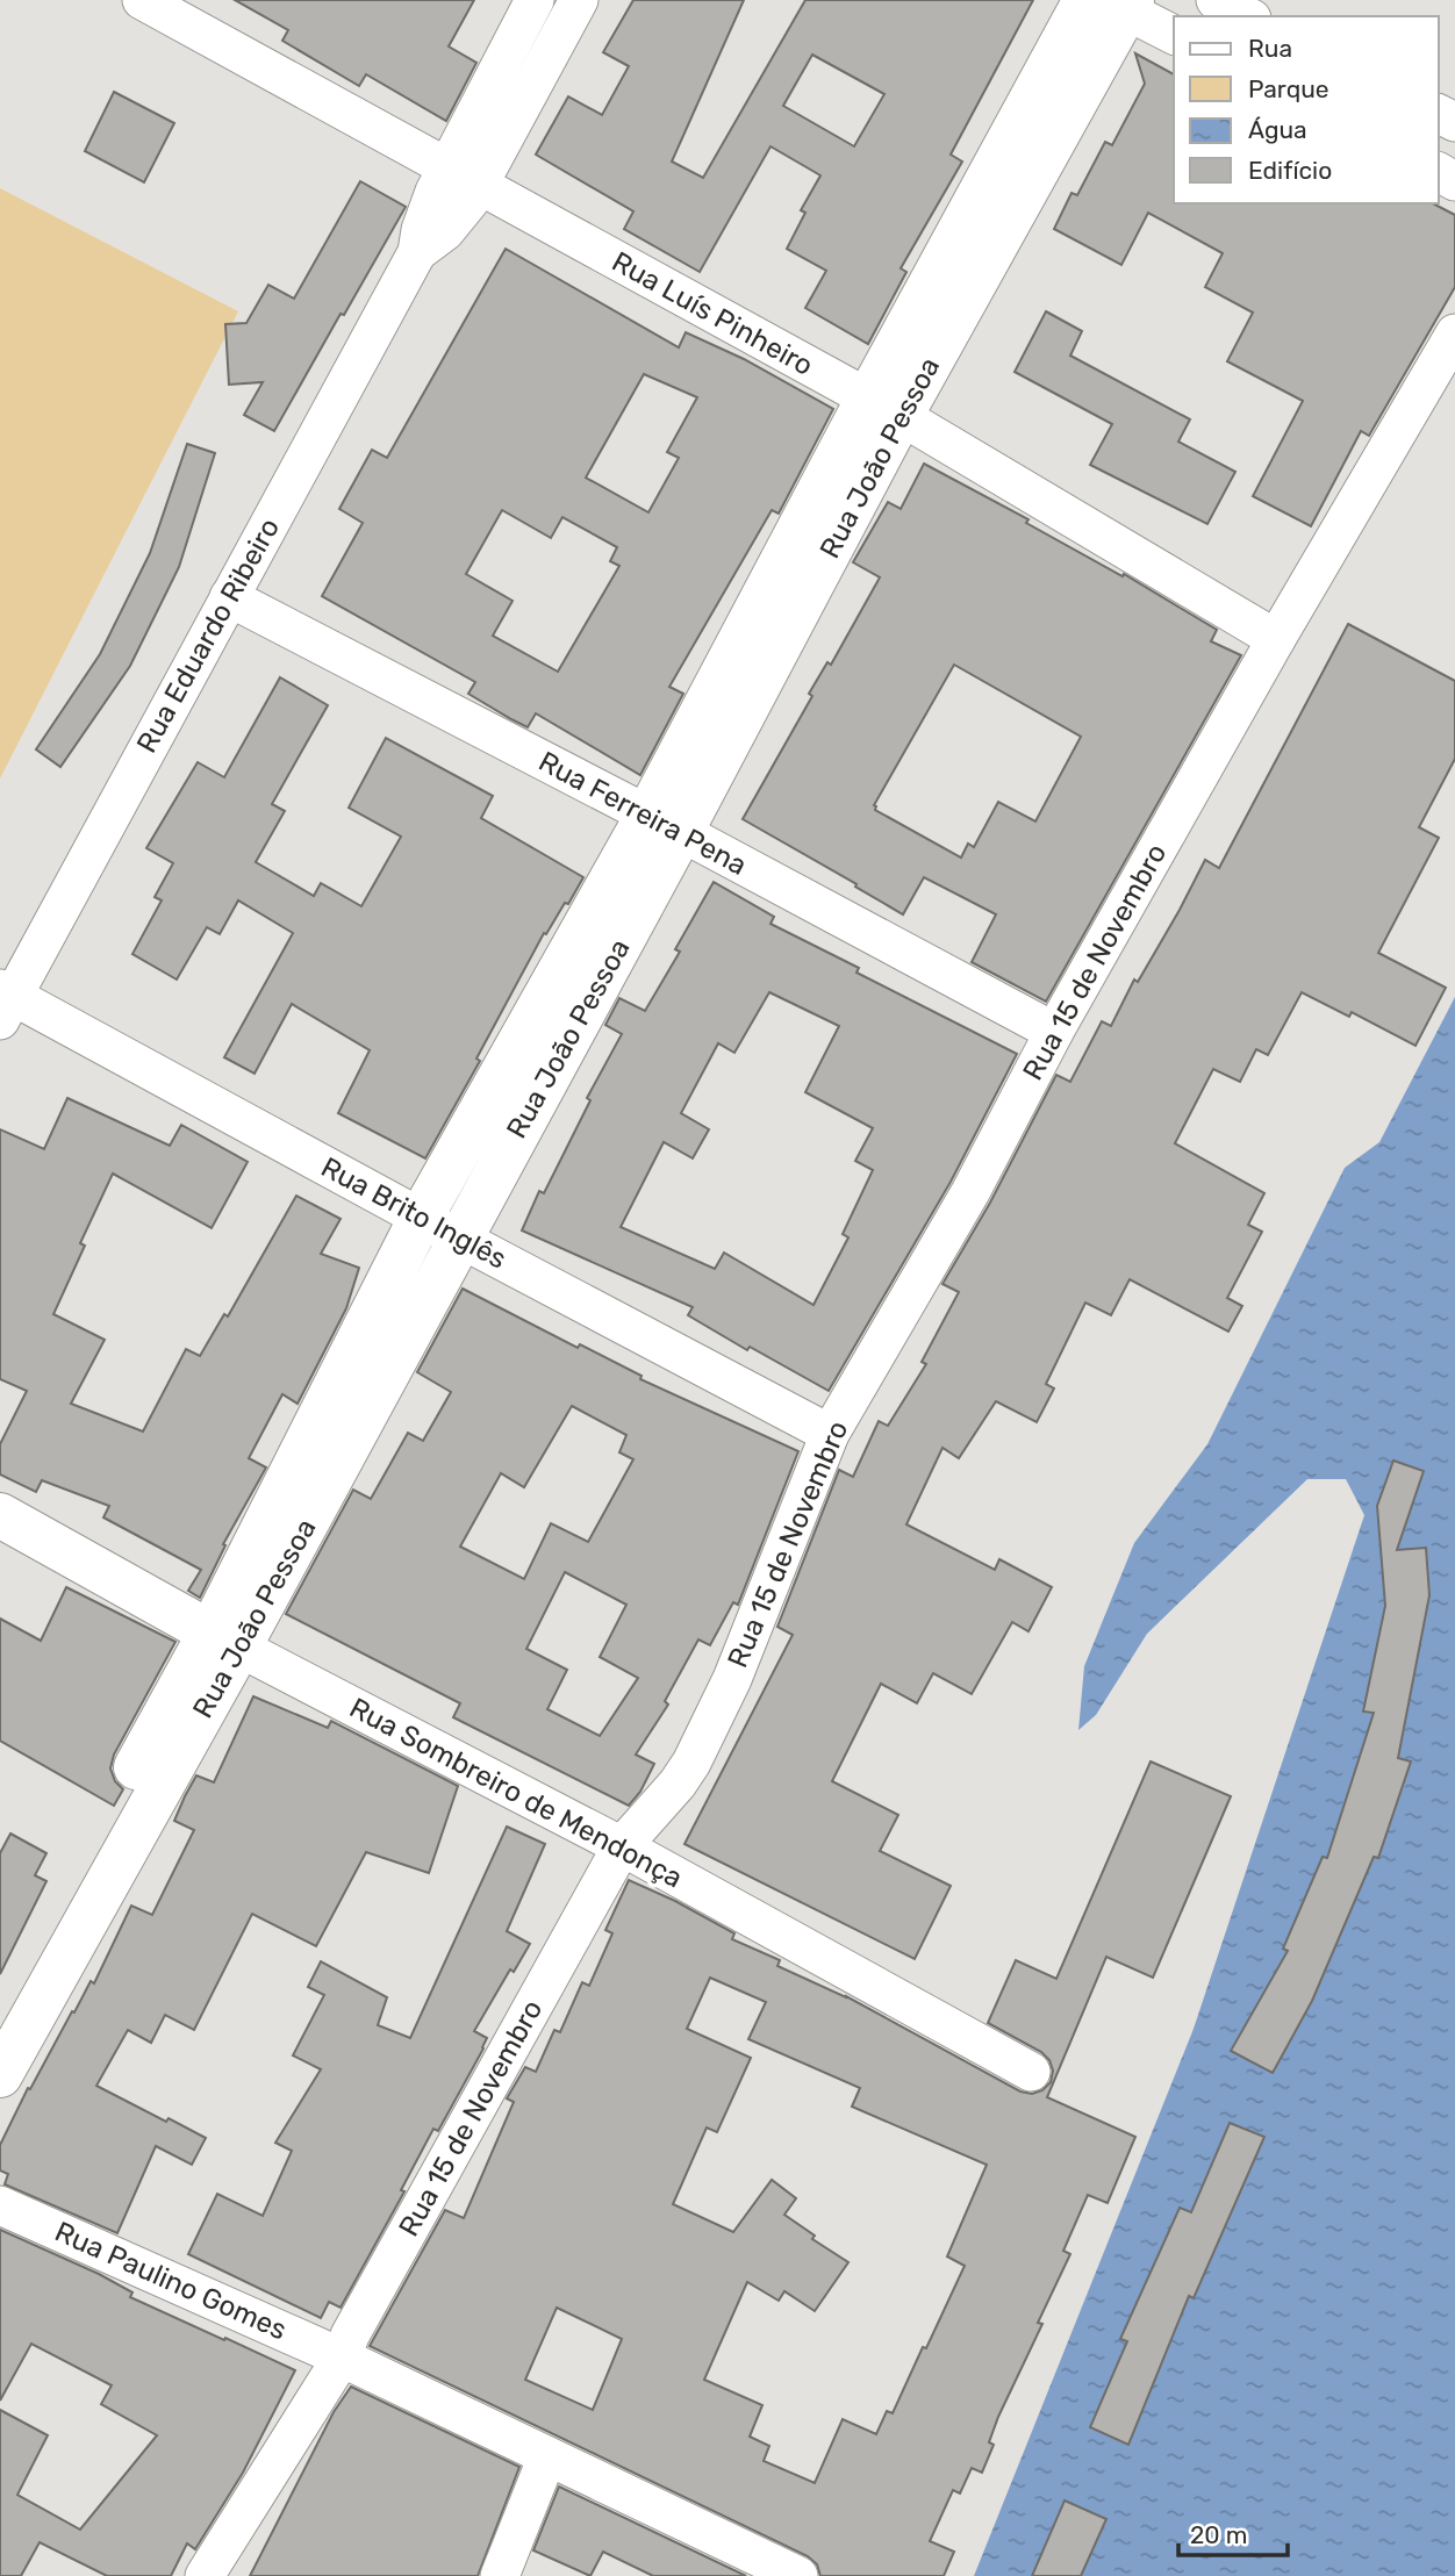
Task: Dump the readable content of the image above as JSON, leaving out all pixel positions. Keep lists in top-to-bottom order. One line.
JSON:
{"streets":{"street":["Rua Luís Pinheiro","Rua João Pessoa","Rua Eduardo Ribeiro","Rua Ferreira Pena","Rua 15 de Novembro","Rua Brito Inglês","Rua Sombreiro de Mendonça","Rua Paulino Gomes"]},"crossings":[["Rua Luís Pinheiro","Rua João Pessoa"],["Rua Luís Pinheiro","Rua Eduardo Ribeiro"],["Rua Luís Pinheiro","Rua 15 de Novembro"],["Rua João Pessoa","Rua Ferreira Pena"],["Rua João Pessoa","Rua Brito Inglês"],["Rua João Pessoa","Rua Sombreiro de Mendonça"],["Rua Eduardo Ribeiro","Rua Ferreira Pena"],["Rua Eduardo Ribeiro","Rua Brito Inglês"],["Rua Ferreira Pena","Rua 15 de Novembro"],["Rua 15 de Novembro","Rua Brito Inglês"],["Rua 15 de Novembro","Rua Sombreiro de Mendonça"],["Rua 15 de Novembro","Rua Paulino Gomes"]],"legend":["Rua","Parque","Água","Edifício"],"scale_bar":"20 m"}
